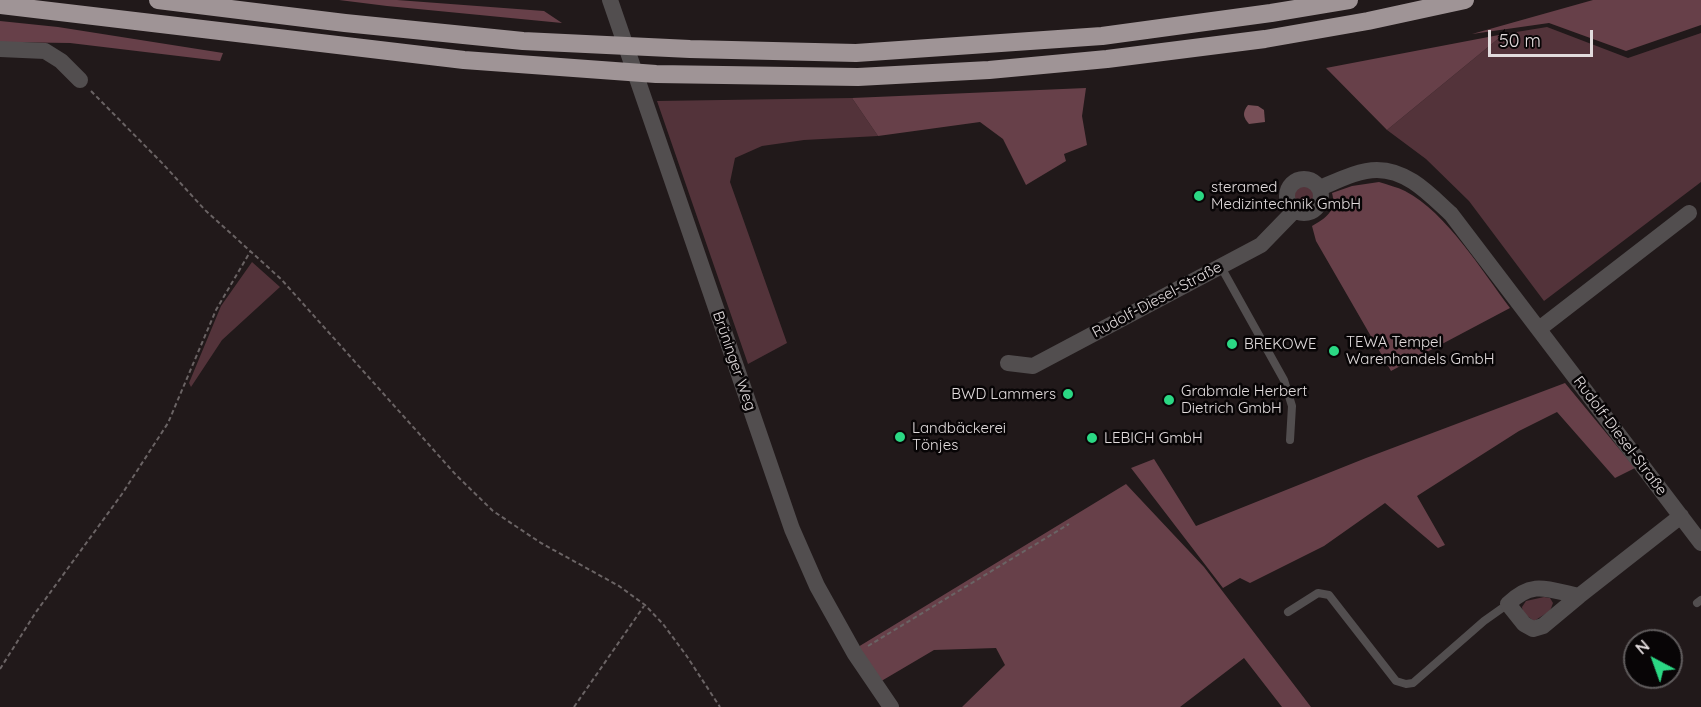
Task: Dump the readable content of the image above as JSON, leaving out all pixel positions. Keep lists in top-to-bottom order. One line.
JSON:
{"streets":{"street":["Rudolf-Diesel-Straße","Brüninger Weg"]},"places":["steramed Medizintechnik GmbH","BREKOWE","TEWA Tempel Warenhandels GmbH","BWD Lammers","Grabmale Herbert Dietrich GmbH","Landbäckerei Tönjes","LEBICH GmbH"],"scale_bar":"50 m","north":"top left"}
